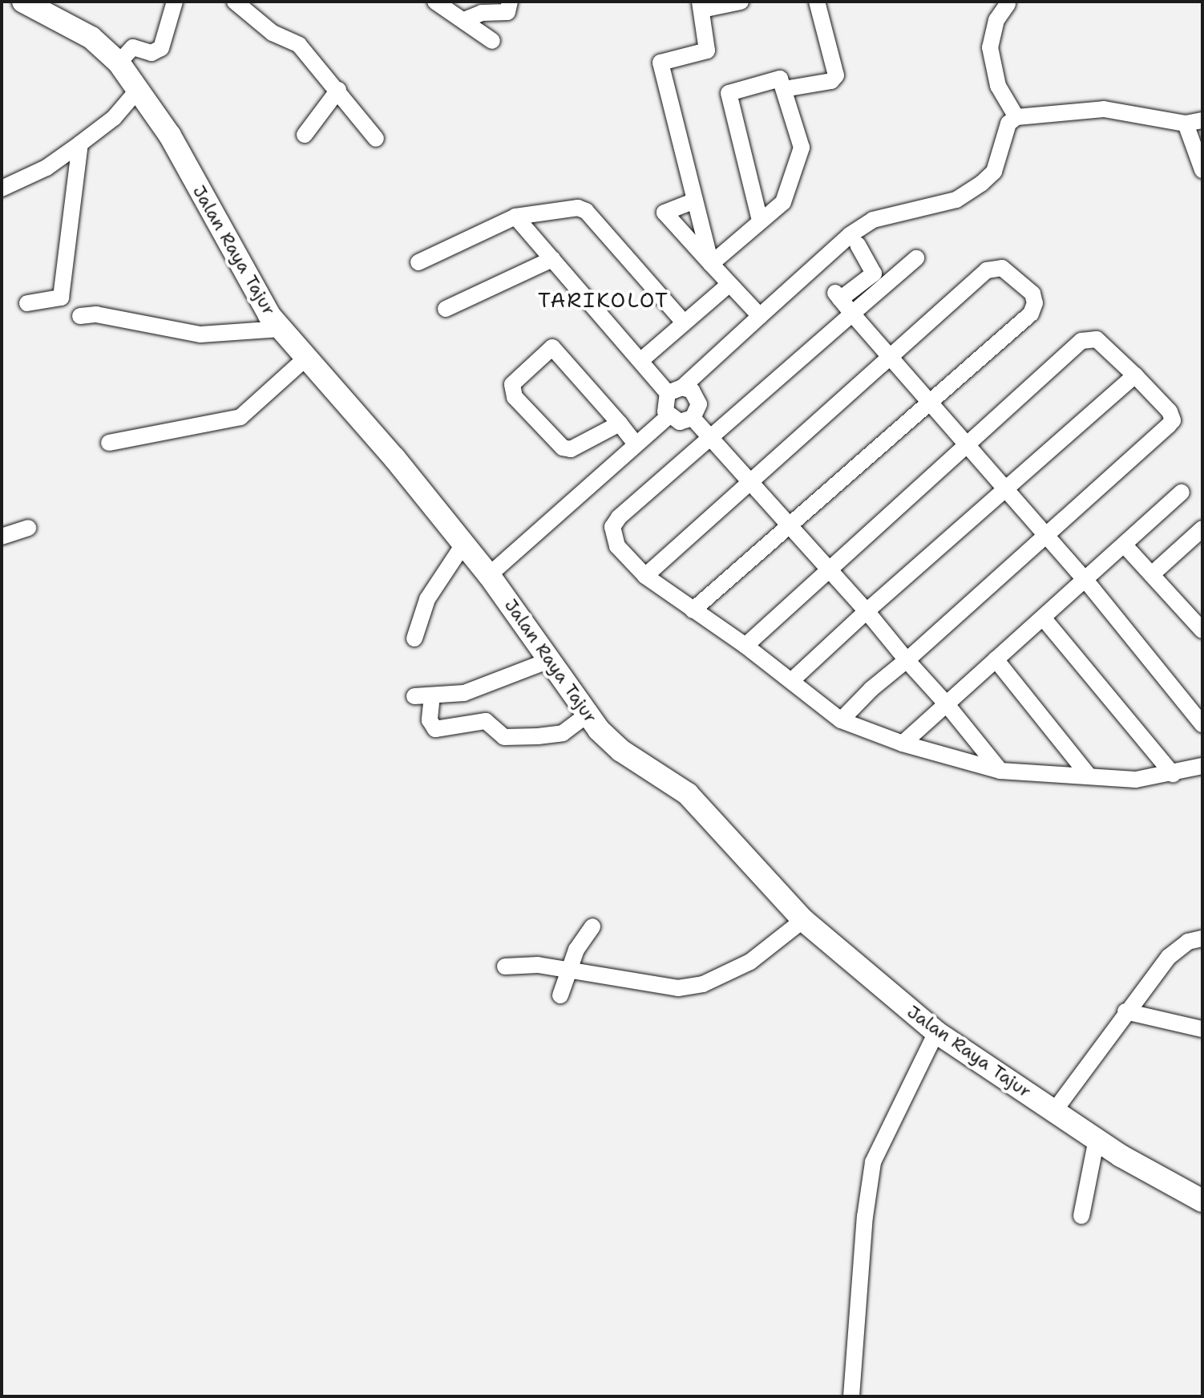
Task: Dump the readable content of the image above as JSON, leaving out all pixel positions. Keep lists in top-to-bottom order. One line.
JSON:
{"streets":{"main road":["Jalan Raya Tajur"]},"districts":["TARIKOLOT"]}
